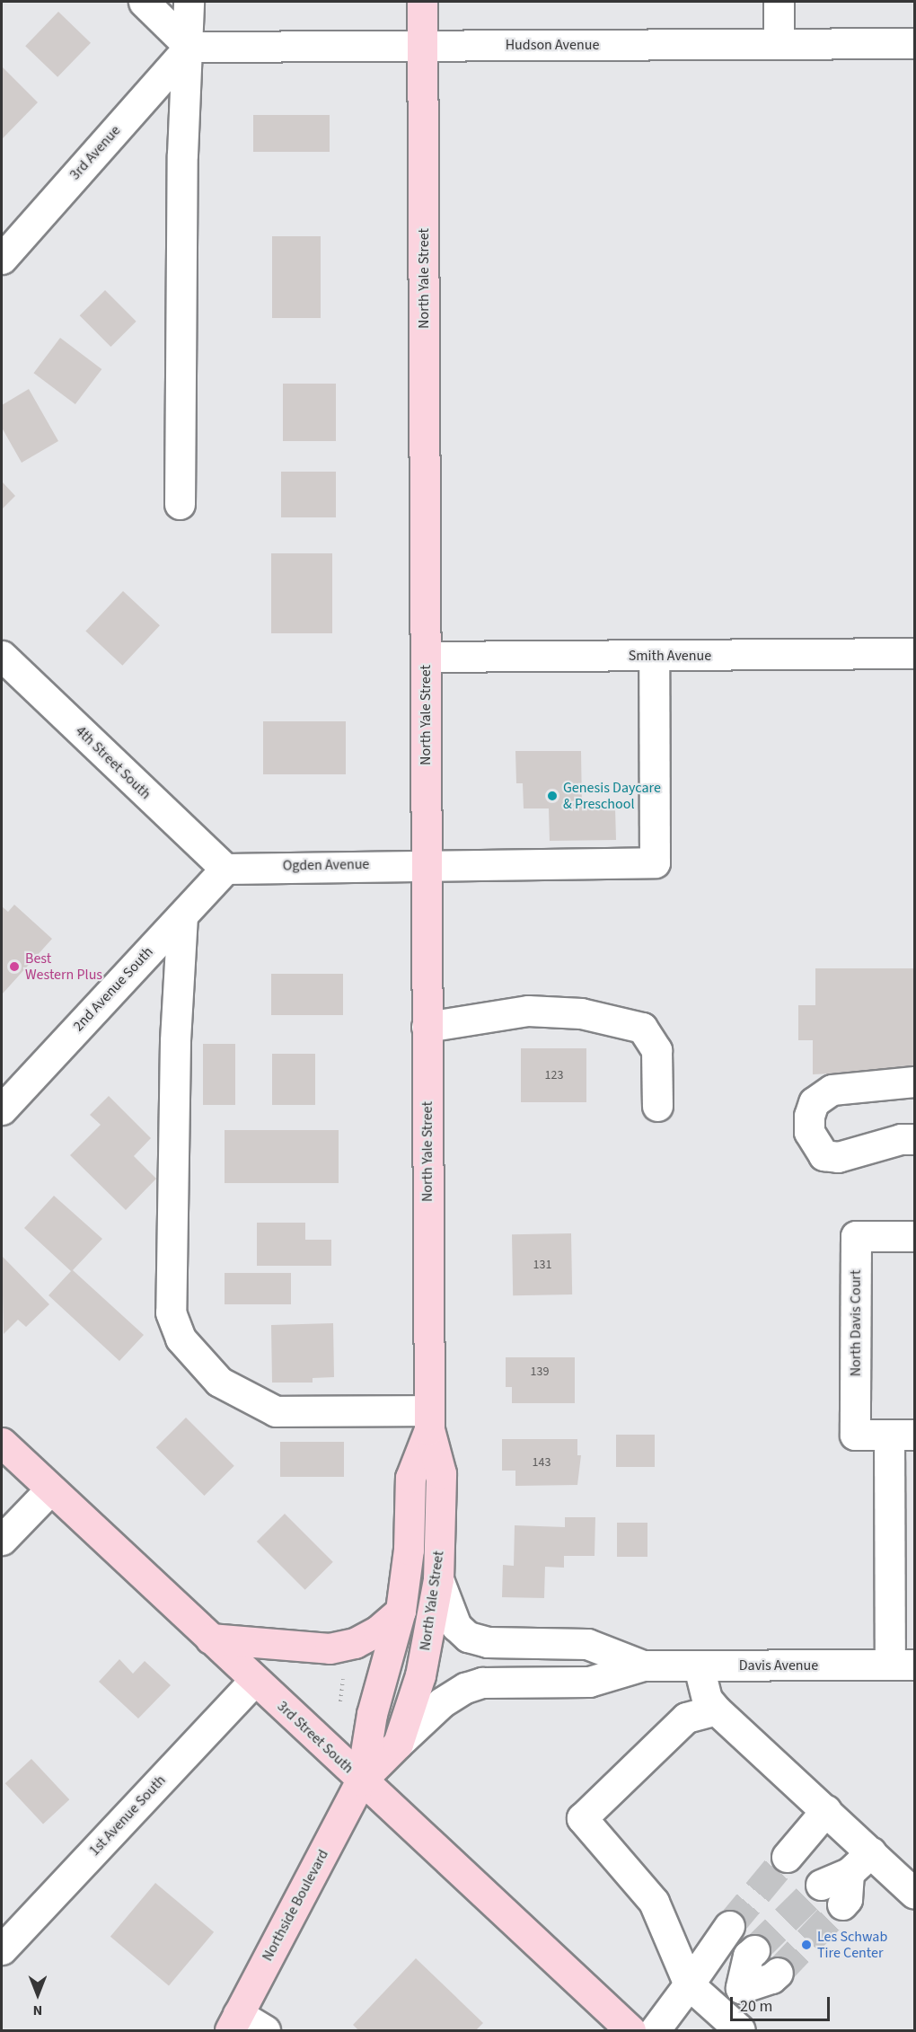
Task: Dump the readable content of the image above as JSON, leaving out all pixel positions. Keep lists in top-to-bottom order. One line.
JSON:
{"streets":{"main road":["North Yale Street","3rd Street South","Northside Boulevard"],"street":["Hudson Avenue","3rd Avenue","Smith Avenue","4th Street South","Ogden Avenue","2nd Avenue South","North Davis Court","Davis Avenue","1st Avenue South"]},"crossings":[["Hudson Avenue","3rd Avenue"],["Hudson Avenue","North Yale Street"],["North Yale Street","Smith Avenue"],["North Yale Street","Ogden Avenue"],["North Yale Street","Davis Avenue"],["North Yale Street","Northside Boulevard"],["Smith Avenue","Ogden Avenue"],["4th Street South","Ogden Avenue"],["4th Street South","2nd Avenue South"],["Ogden Avenue","2nd Avenue South"],["North Davis Court","Davis Avenue"],["Davis Avenue","Northside Boulevard"],["3rd Street South","1st Avenue South"],["3rd Street South","Northside Boulevard"]],"places":["Genesis Daycare & Preschool","Best Western Plus","Les Schwab Tire Center"],"house_numbers":["123","131","139","143"],"scale_bar":"20 m","north":"bottom"}
